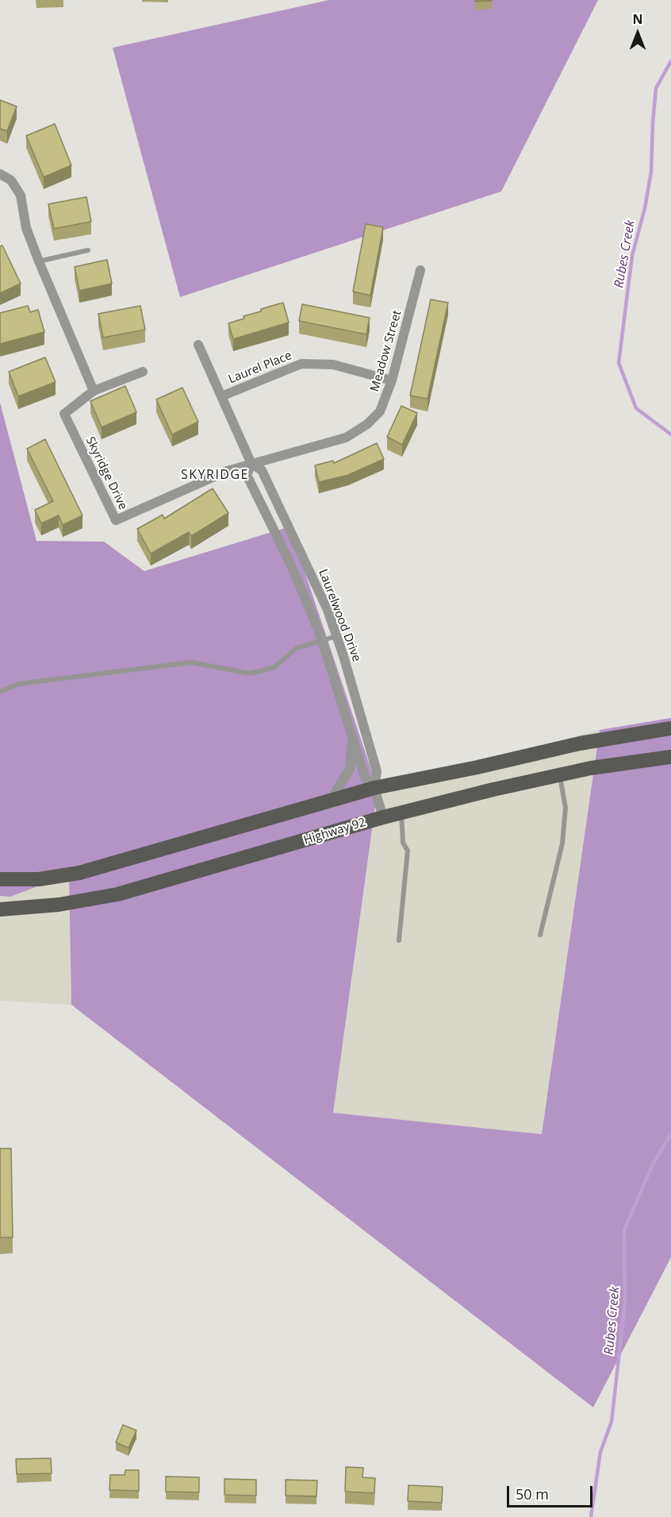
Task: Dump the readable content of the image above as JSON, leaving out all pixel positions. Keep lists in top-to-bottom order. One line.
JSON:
{"streets":{"main road":["Highway 92"],"street":["Meadow Street","Laurel Place","Skyridge Drive","Laurelwood Drive"]},"crossings":[["Meadow Street","Laurel Place"],["Meadow Street","Skyridge Drive"],["Meadow Street","Laurelwood Drive"],["Laurel Place","Laurelwood Drive"],["Skyridge Drive","Laurelwood Drive"],["Laurelwood Drive","Highway 92"]],"districts":["SKYRIDGE"],"water":["Rubes Creek"],"scale_bar":"50 m","north":"top"}
